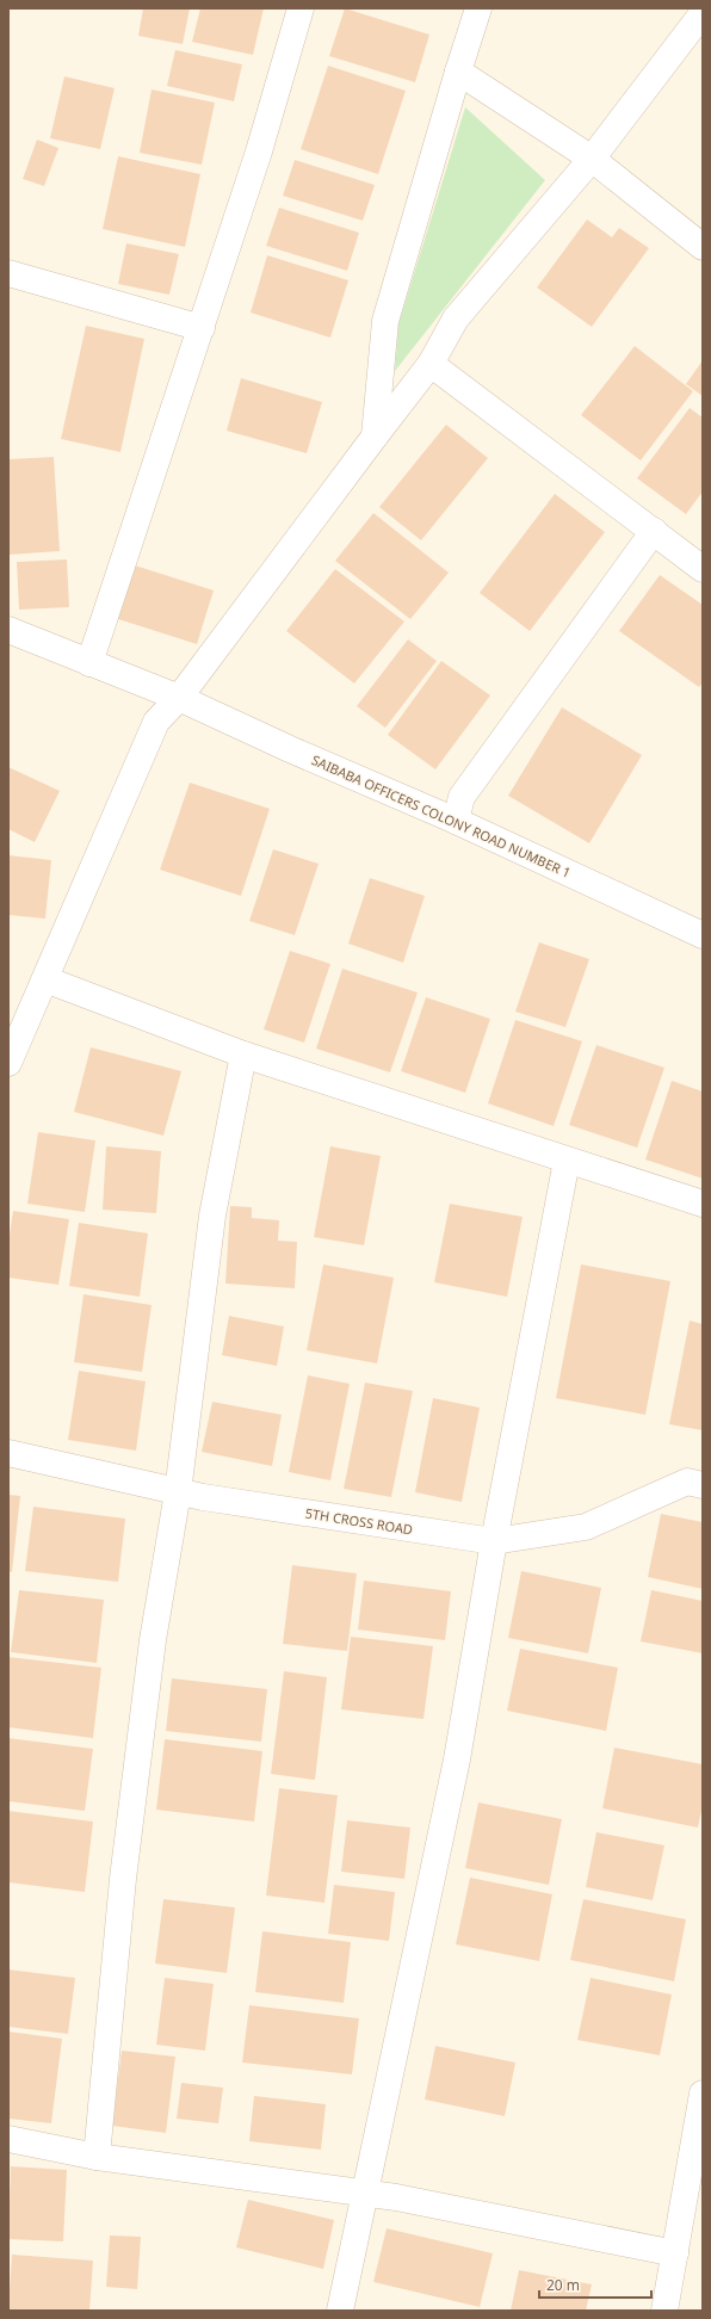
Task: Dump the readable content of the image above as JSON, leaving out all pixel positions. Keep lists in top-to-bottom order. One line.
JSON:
{"streets":{"street":["SAIBABA OFFICERS COLONY ROAD NUMBER 1","5TH CROSS ROAD"]},"scale_bar":"20 m"}
